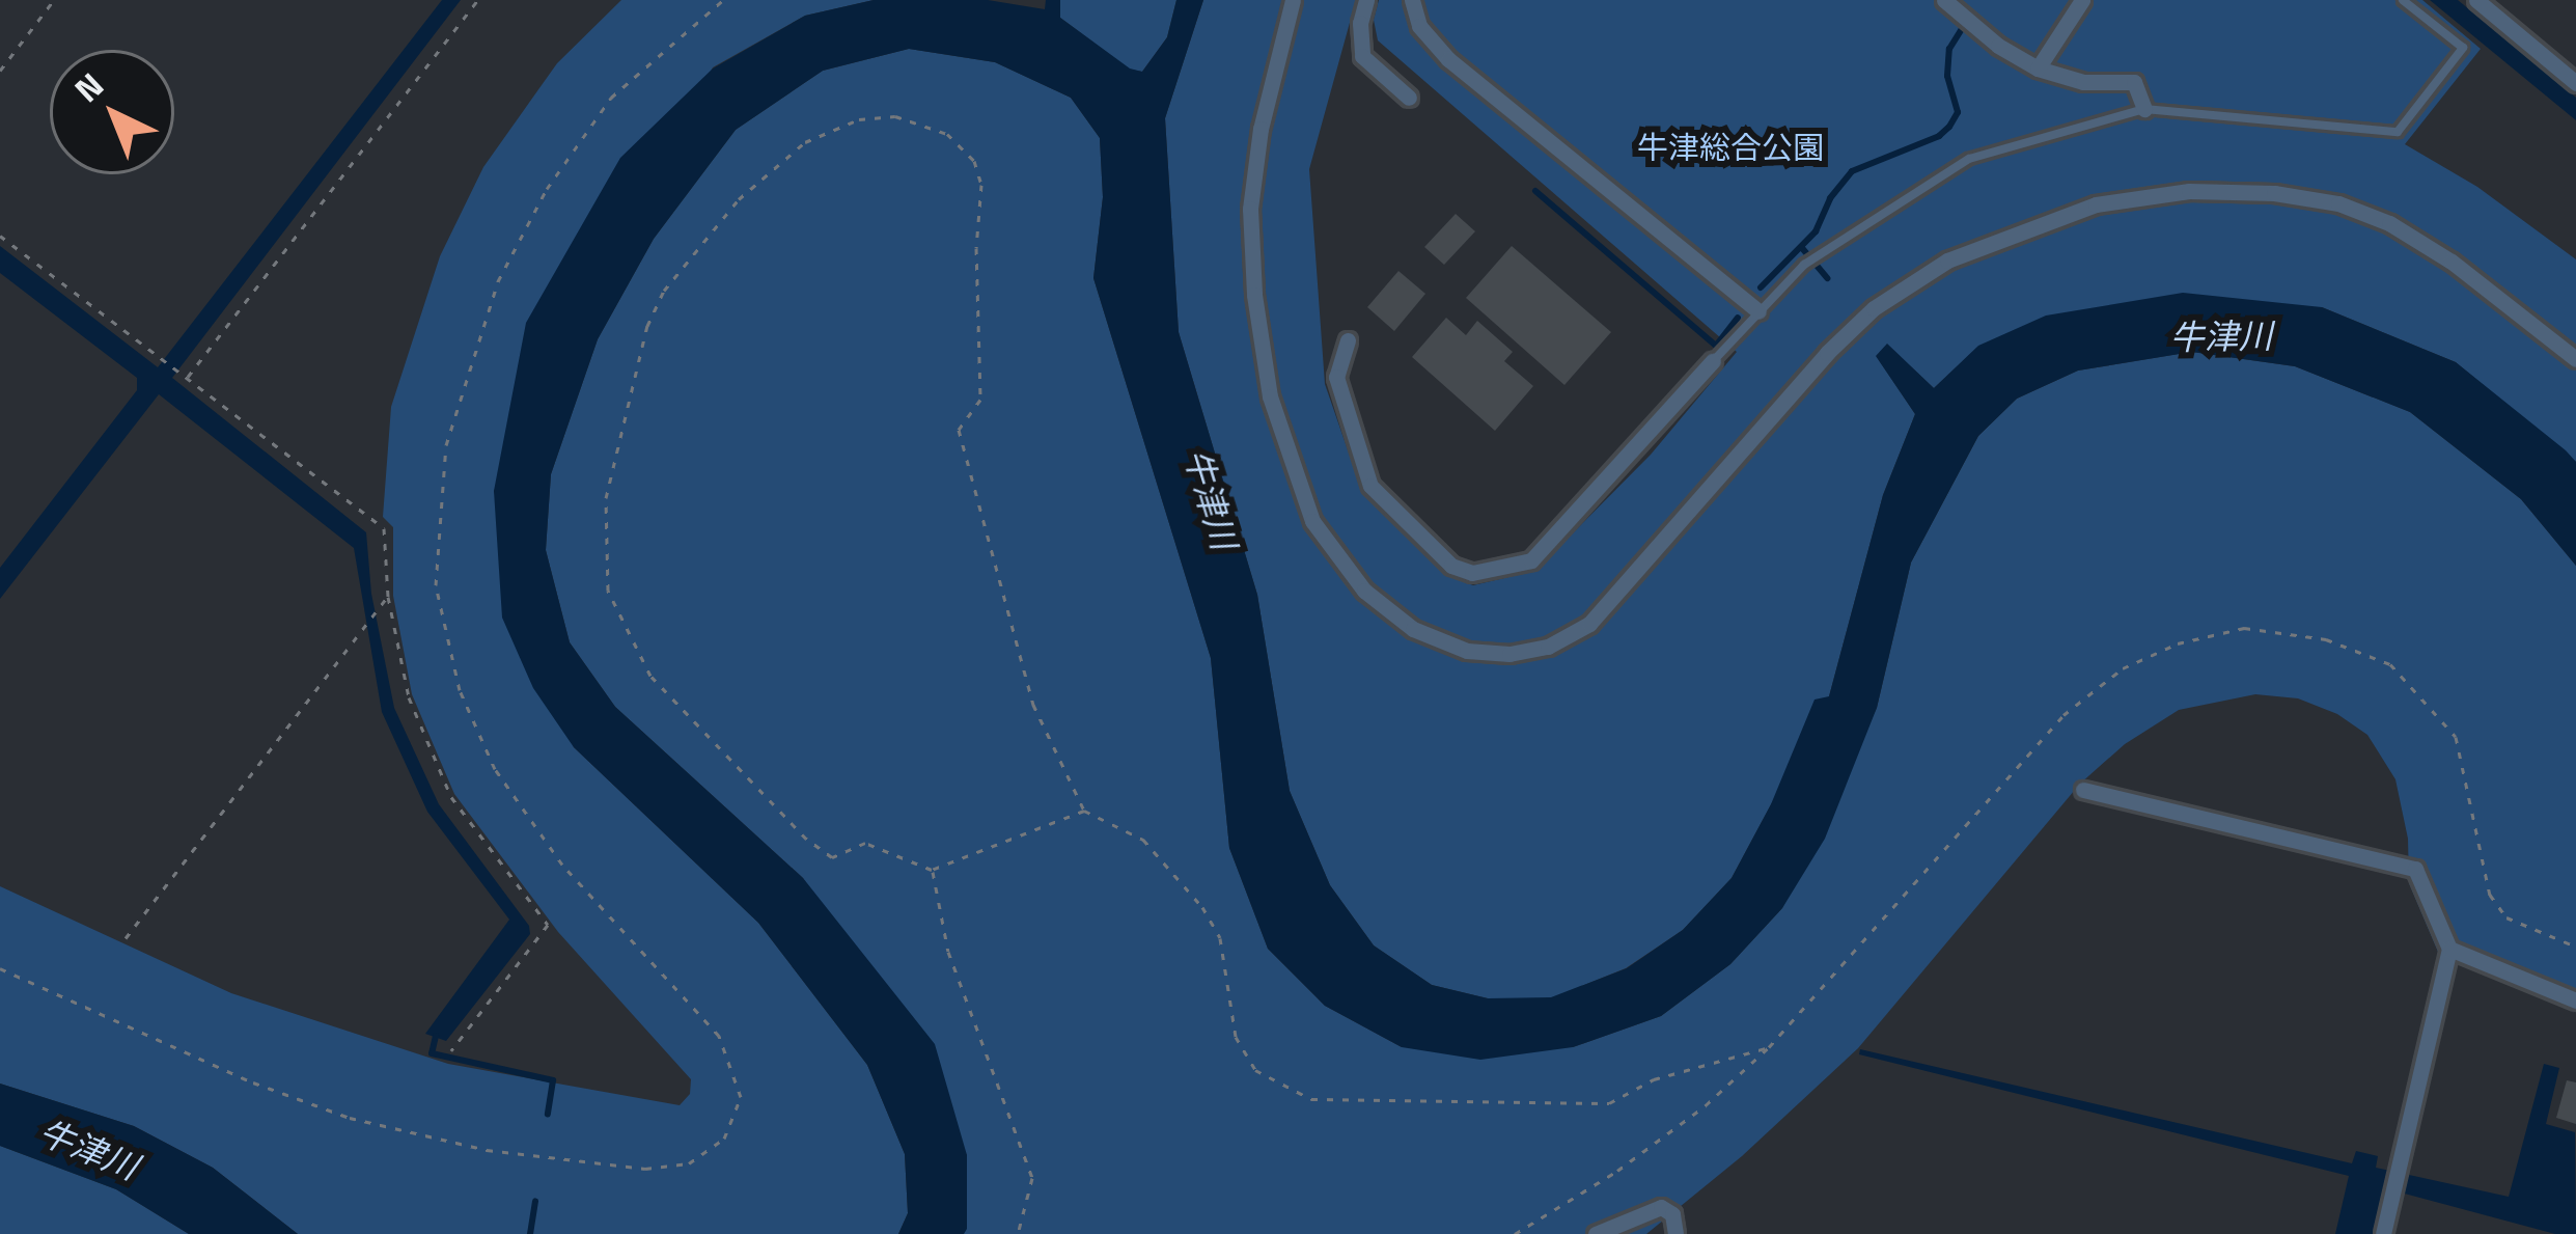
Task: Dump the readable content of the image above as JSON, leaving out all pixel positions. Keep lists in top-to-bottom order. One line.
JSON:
{"water":["牛津川"],"parks":["牛津総合公園"],"north":"top left"}
